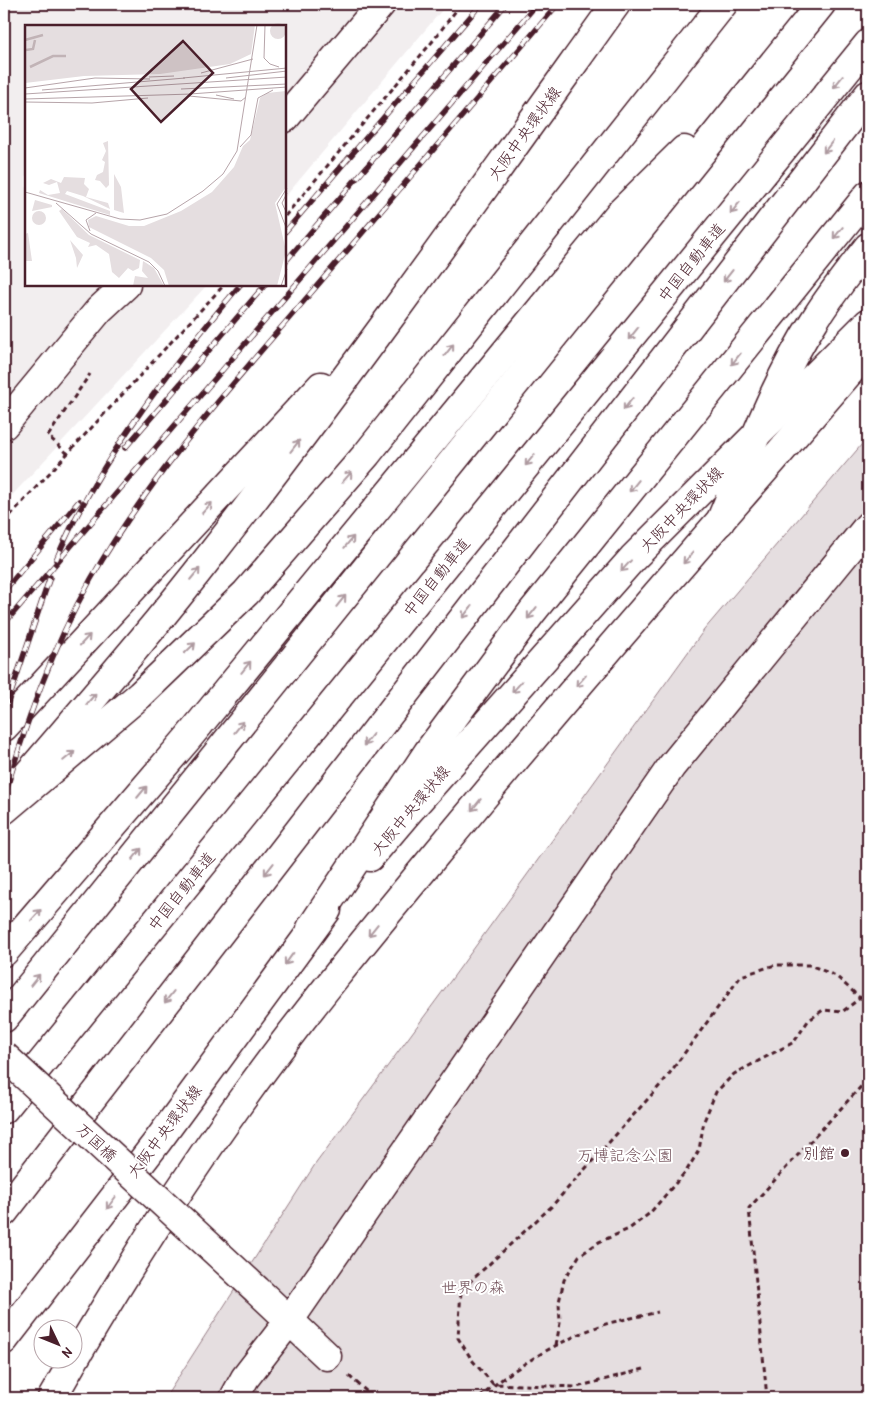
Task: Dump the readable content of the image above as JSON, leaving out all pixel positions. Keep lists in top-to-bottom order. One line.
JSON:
{"streets":{"main road":["大阪中央環状線","中国自動車道","万国橋"]},"parks":["万博記念公園","世界の森"],"places":["別館"],"north":"bottom right"}
